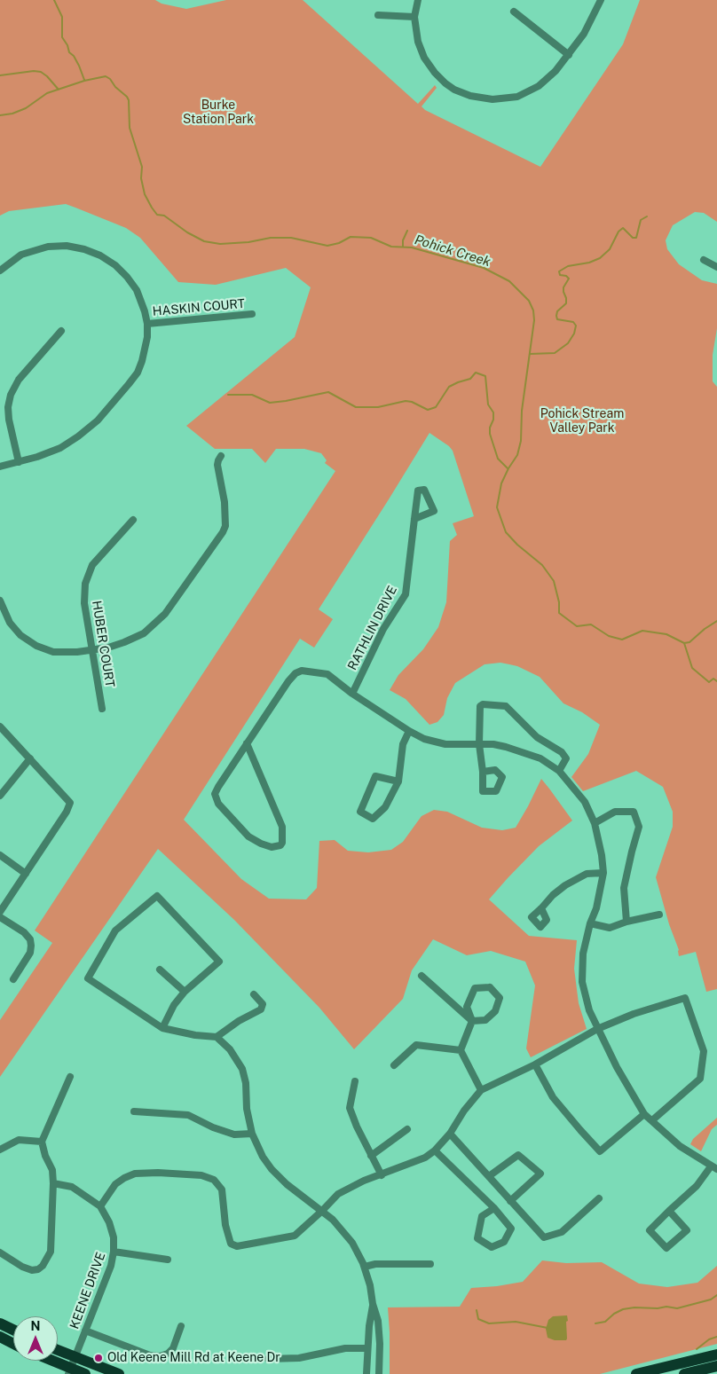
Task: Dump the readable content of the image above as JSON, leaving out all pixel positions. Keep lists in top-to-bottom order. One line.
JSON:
{"streets":{"street":["HASKIN COURT","RATHLIN DRIVE","HUBER COURT","KEENE DRIVE"]},"water":["Pohick Creek"],"parks":["Burke Station Park","Pohick Stream Valley Park"],"places":["Old Keene Mill Rd at Keene Dr"],"north":"top"}
